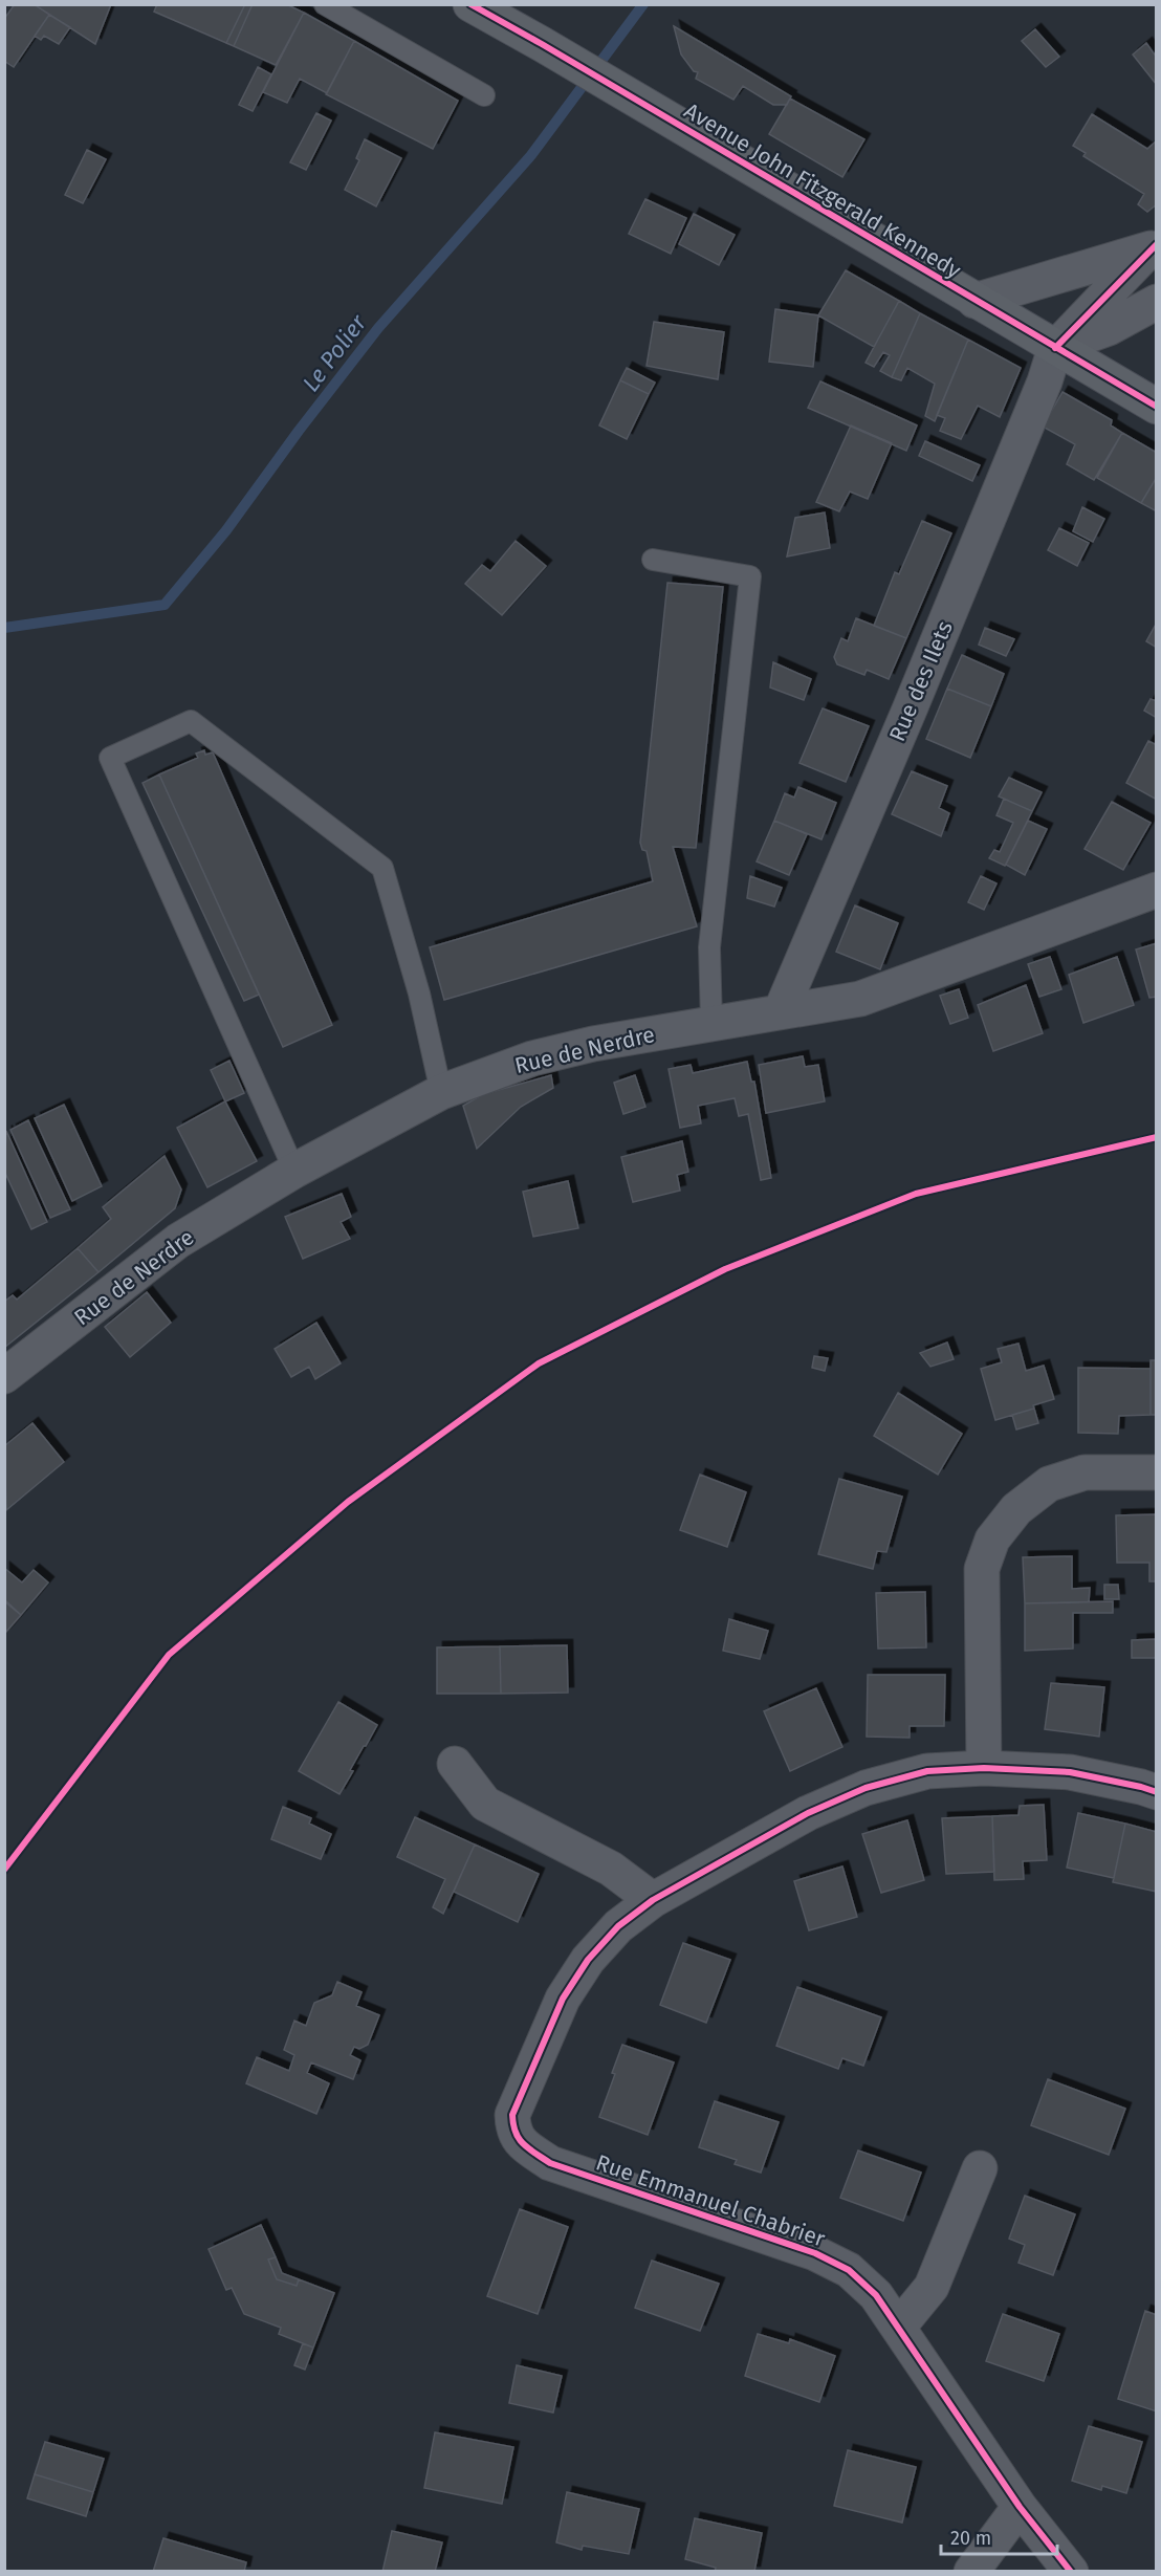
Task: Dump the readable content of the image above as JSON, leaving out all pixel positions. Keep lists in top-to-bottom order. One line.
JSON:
{"streets":{"main road":["Avenue John Fitzgerald Kennedy"],"street":["Rue des Ilets","Rue de Nerdre","Rue Emmanuel Chabrier"]},"crossings":[["Avenue John Fitzgerald Kennedy","Rue des Ilets"],["Rue des Ilets","Rue de Nerdre"]],"water":["Le Polier"],"scale_bar":"20 m"}
